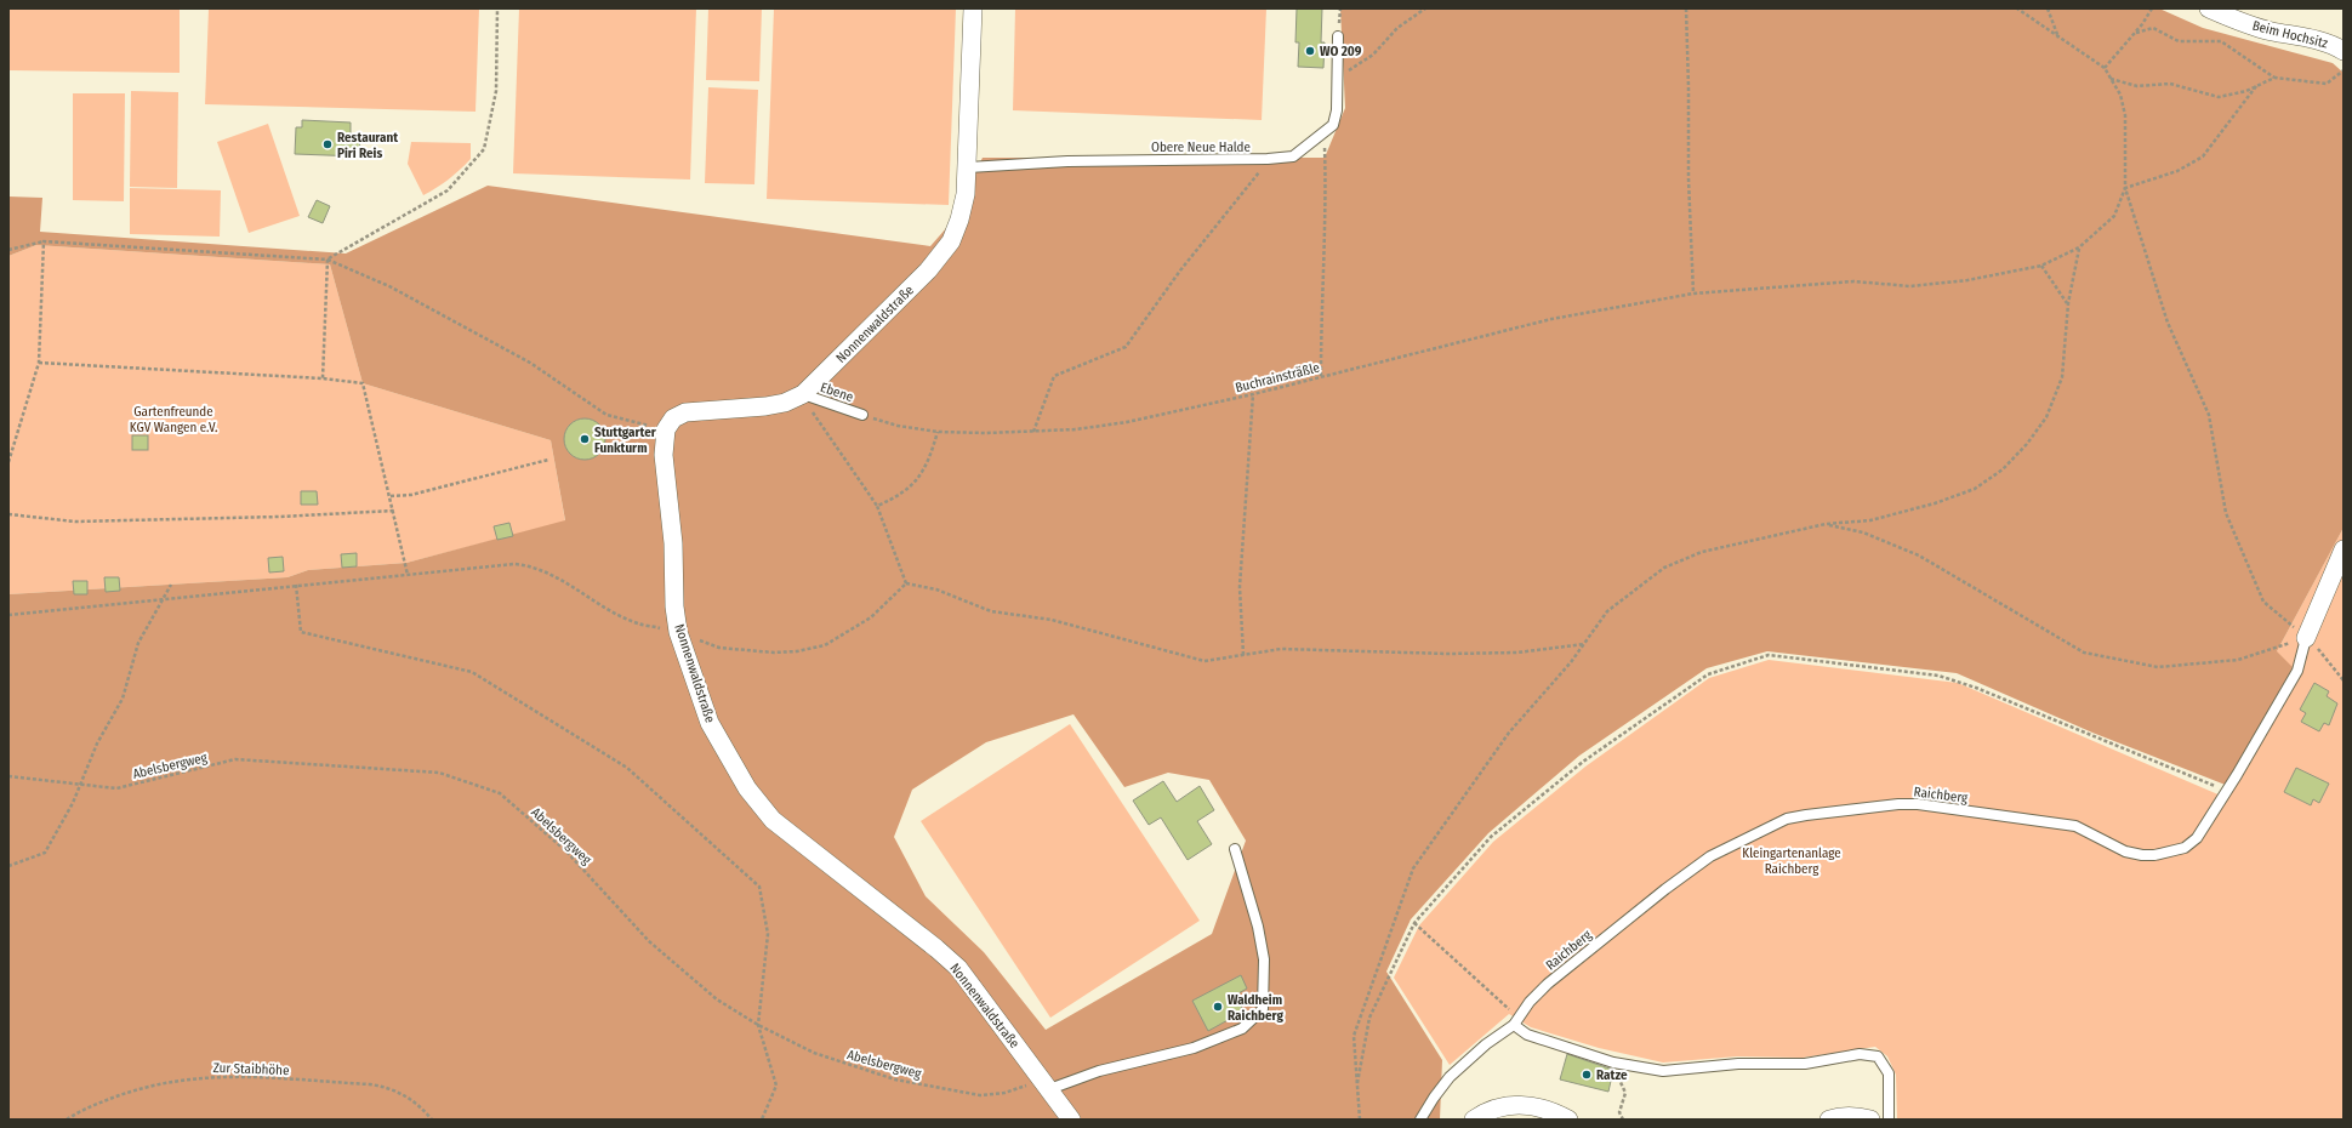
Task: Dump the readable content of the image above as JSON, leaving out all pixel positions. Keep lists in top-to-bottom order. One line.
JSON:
{"streets":{"street":["Beim Hochsitz","Nonnenwaldstraße"],"lane":["Obere Neue Halde","Ebene","Raichberg"],"path":["Buchrainsträßle","Abelsbergweg","Zur Staibhöhe"]},"crossings":[["Obere Neue Halde","Nonnenwaldstraße"],["Nonnenwaldstraße","Ebene"],["Nonnenwaldstraße","Abelsbergweg"],["Buchrainsträßle","Ebene"]],"parks":["Gartenfreunde KGV Wangen e.V.","Kleingartenanlage Raichberg"],"places":["WO 209","Restaurant Piri Reis","Stuttgarter Funkturm","Waldheim Raichberg","Ratze"]}
